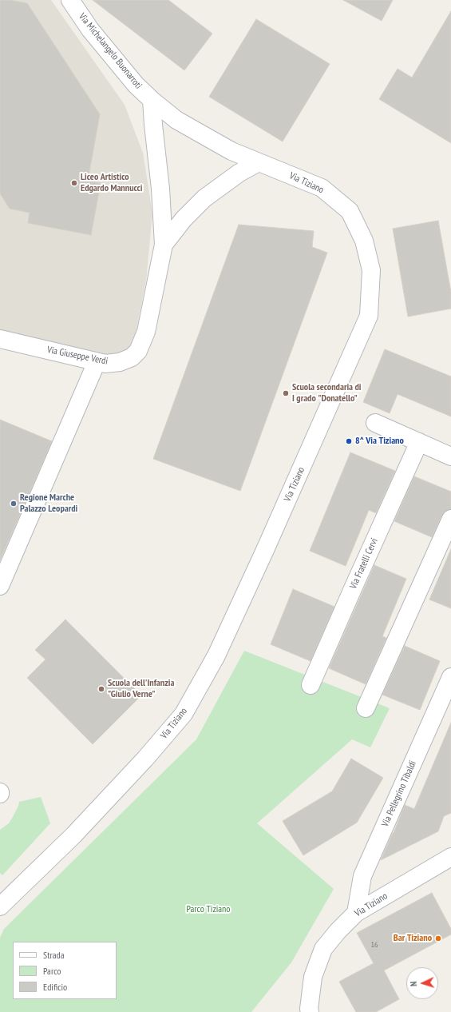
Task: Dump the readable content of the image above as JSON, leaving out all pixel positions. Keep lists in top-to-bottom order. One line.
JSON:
{"streets":{"street":["Via Michelangelo Buonarroti","Via Tiziano","Via Giuseppe Verdi","Via Fratelli Cervi","Via Pellegrino Tibaldi"]},"crossings":[["Via Michelangelo Buonarroti","Via Tiziano"],["Via Michelangelo Buonarroti","Via Giuseppe Verdi"],["Via Tiziano","Via Giuseppe Verdi"],["Via Tiziano","Via Pellegrino Tibaldi"]],"parks":["Parco Tiziano"],"places":["Liceo Artistico Edgardo Mannucci","Scuola secondaria di I grado \"Donatello\"","8^ Via Tiziano","Regione Marche Palazzo Leopardi","Scuola dell'Infanzia \"Giulio Verne\"","Bar Tiziano"],"house_numbers":["16"],"legend":["Strada","Parco","Edificio"],"north":"left"}
